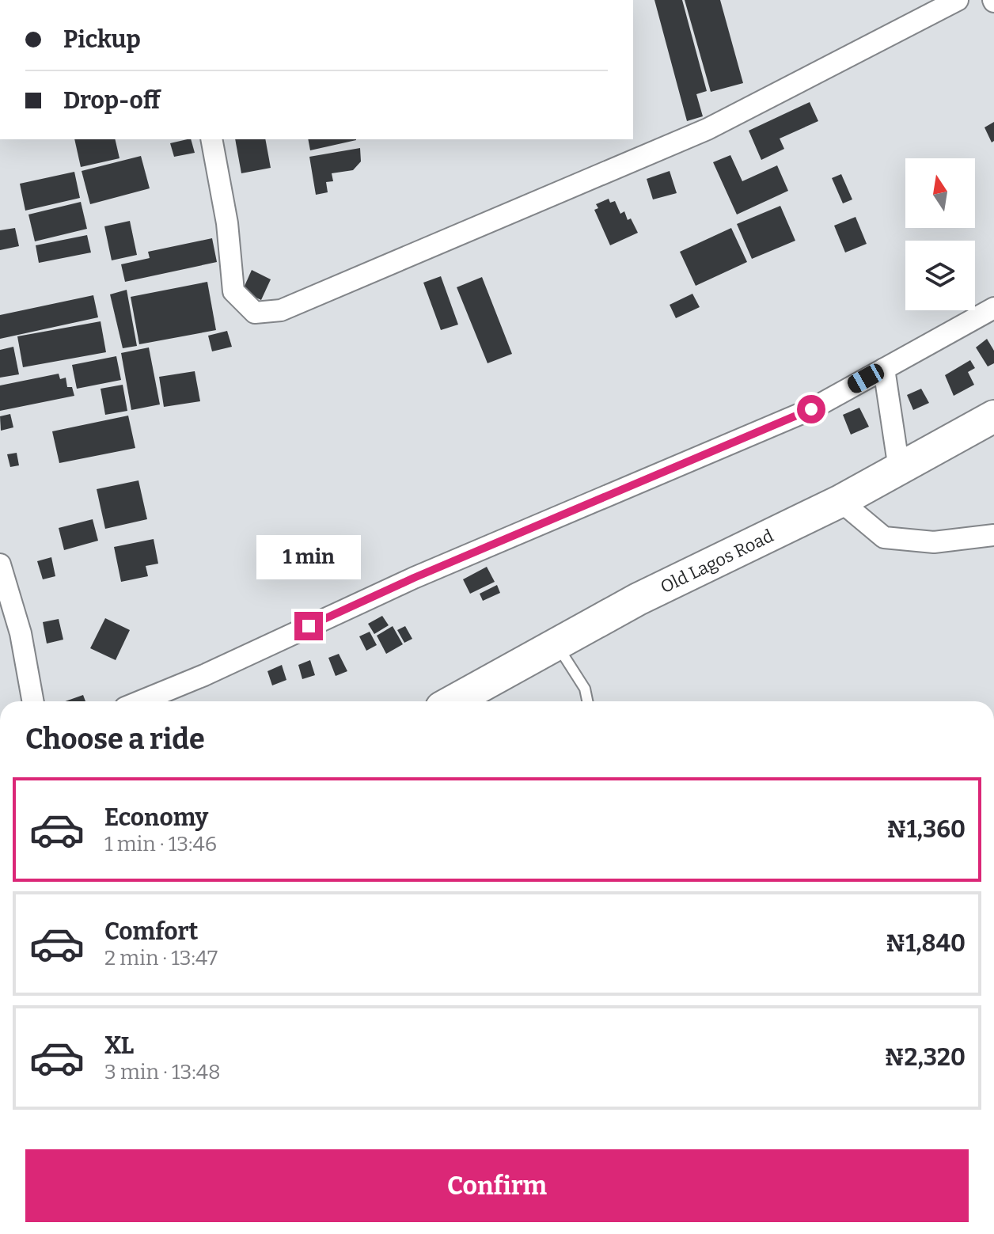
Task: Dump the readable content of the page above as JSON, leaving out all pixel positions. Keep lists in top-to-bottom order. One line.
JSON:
{"streets":{"main road":["Old Lagos Road"]},"north":"top","page":{"banner":["Pickup","Drop-off"],"bubble":"1 min","heading":"Choose a ride","list":[{"name":"Economy","note":"1 min · 13:46","value":"₦1,360"},{"name":"Comfort","note":"2 min · 13:47","value":"₦1,840"},{"name":"XL","note":"3 min · 13:48","value":"₦2,320"}],"buttons":"Confirm"}}
